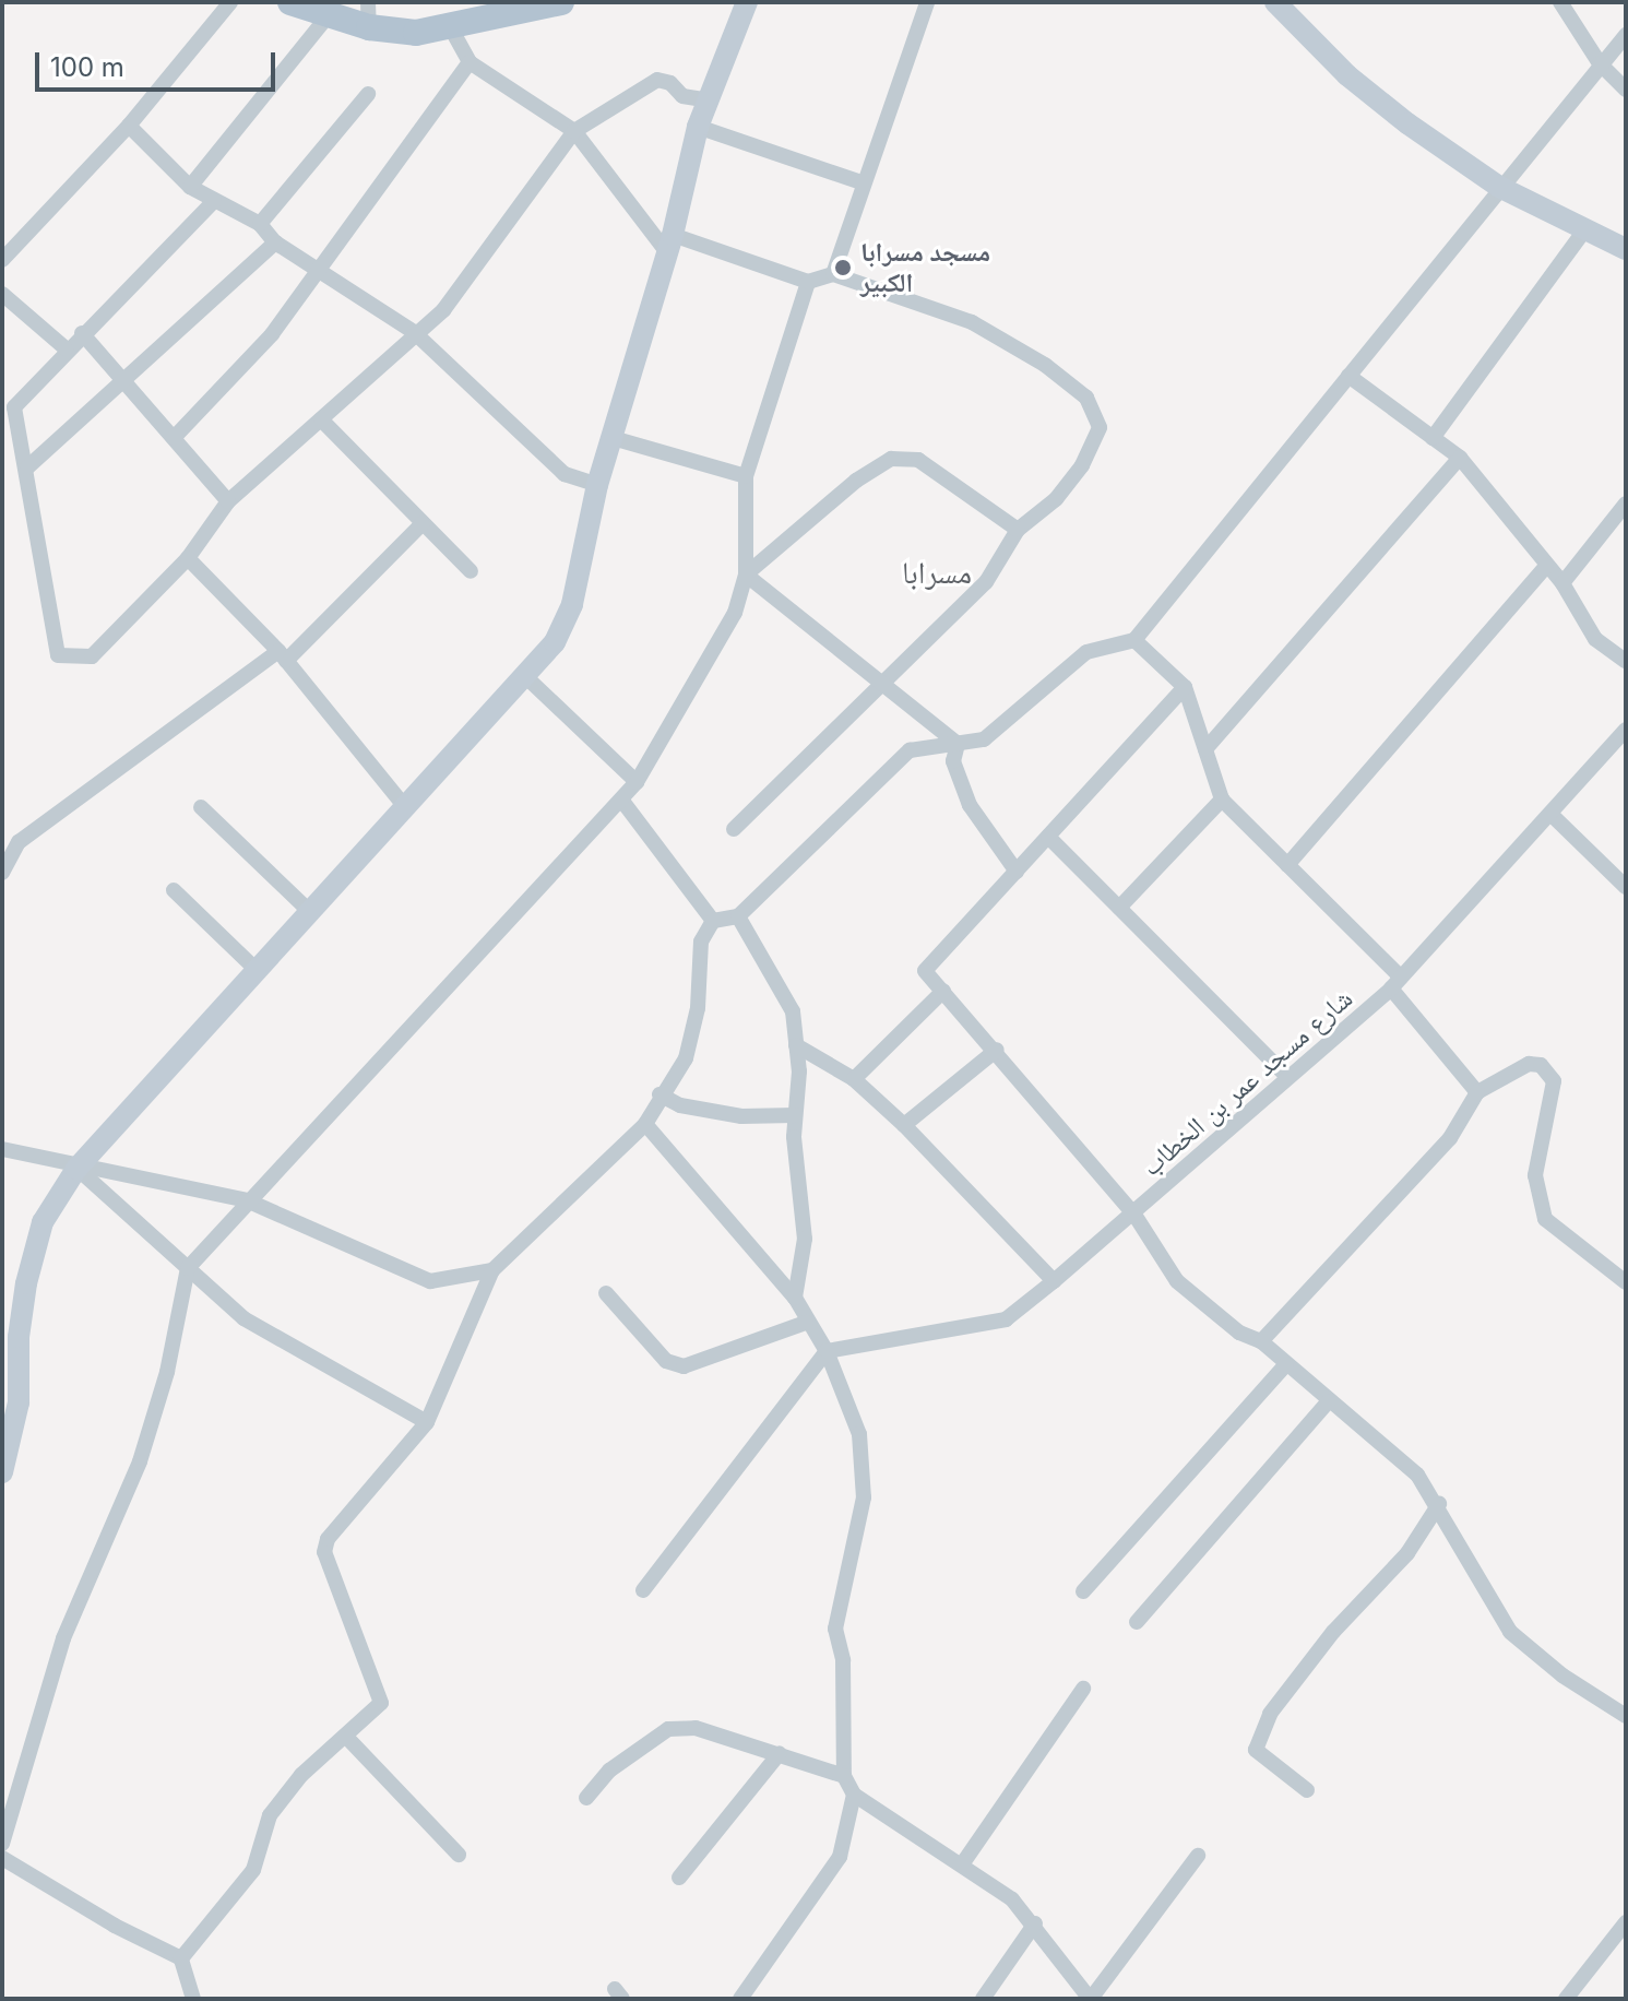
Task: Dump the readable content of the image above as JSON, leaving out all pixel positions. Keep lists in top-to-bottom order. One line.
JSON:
{"streets":{"street":["شارع مسجد عمر بن الخطاب"]},"districts":["مسرابا"],"places":["مسجد مسرابا الكبير"],"scale_bar":"100 m"}
